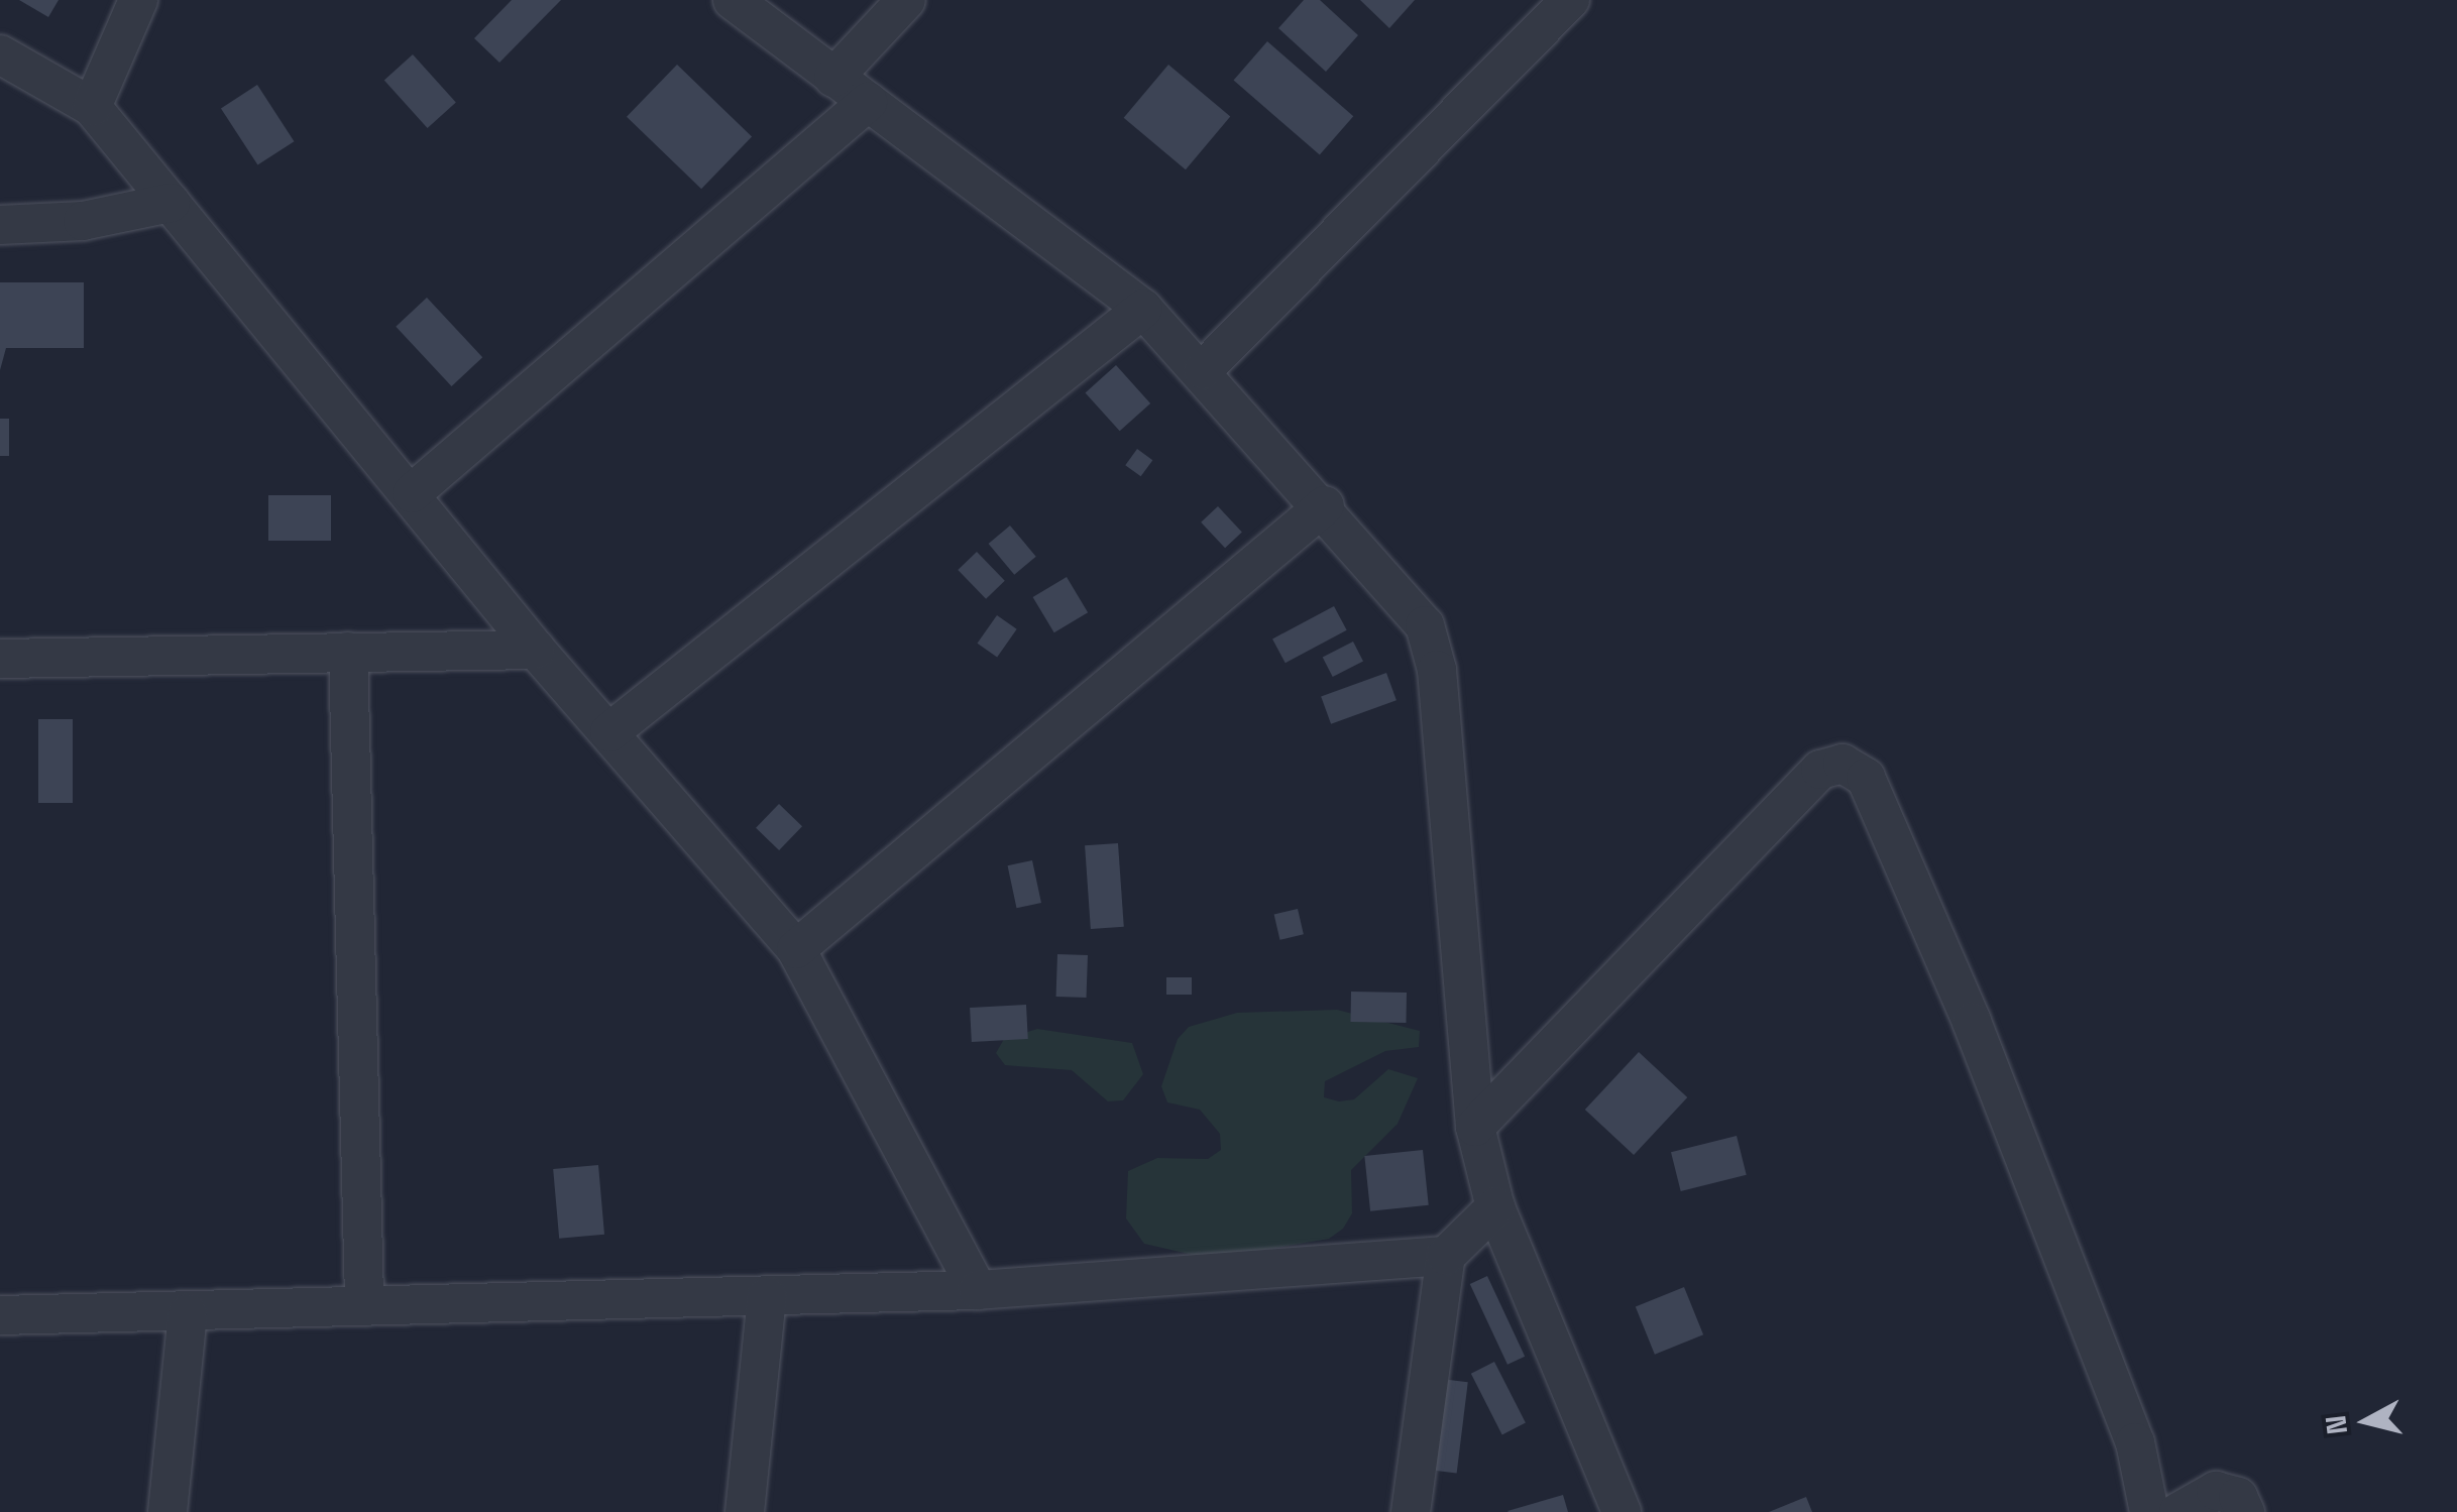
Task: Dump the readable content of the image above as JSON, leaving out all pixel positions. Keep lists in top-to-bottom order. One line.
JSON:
{"north":"left"}
